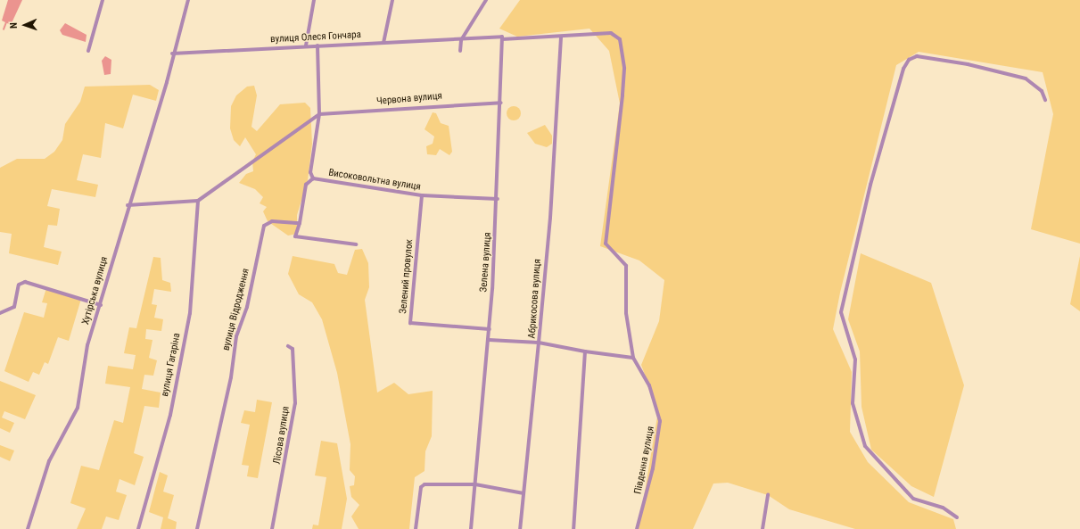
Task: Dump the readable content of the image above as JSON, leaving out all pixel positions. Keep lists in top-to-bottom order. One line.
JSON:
{"streets":{"street":["вулиця Олеся Гончара","Червона вулиця","Високовольтна вулиця","Зелена вулиця","Зелений провулок","Хутірська вулиця","Абрикосова вулиця","вулиця Відродження","вулиця Гагаріна","Лісова вулиця","Південна вулиця"]},"crossings":[["вулиця Олеся Гончара","Хутірська вулиця"],["Червона вулиця","Зелена вулиця"],["Високовольтна вулиця","Зелена вулиця"],["Високовольтна вулиця","Зелений провулок"],["Зелена вулиця","Зелений провулок"],["Абрикосова вулиця","Південна вулиця"]],"north":"left"}
